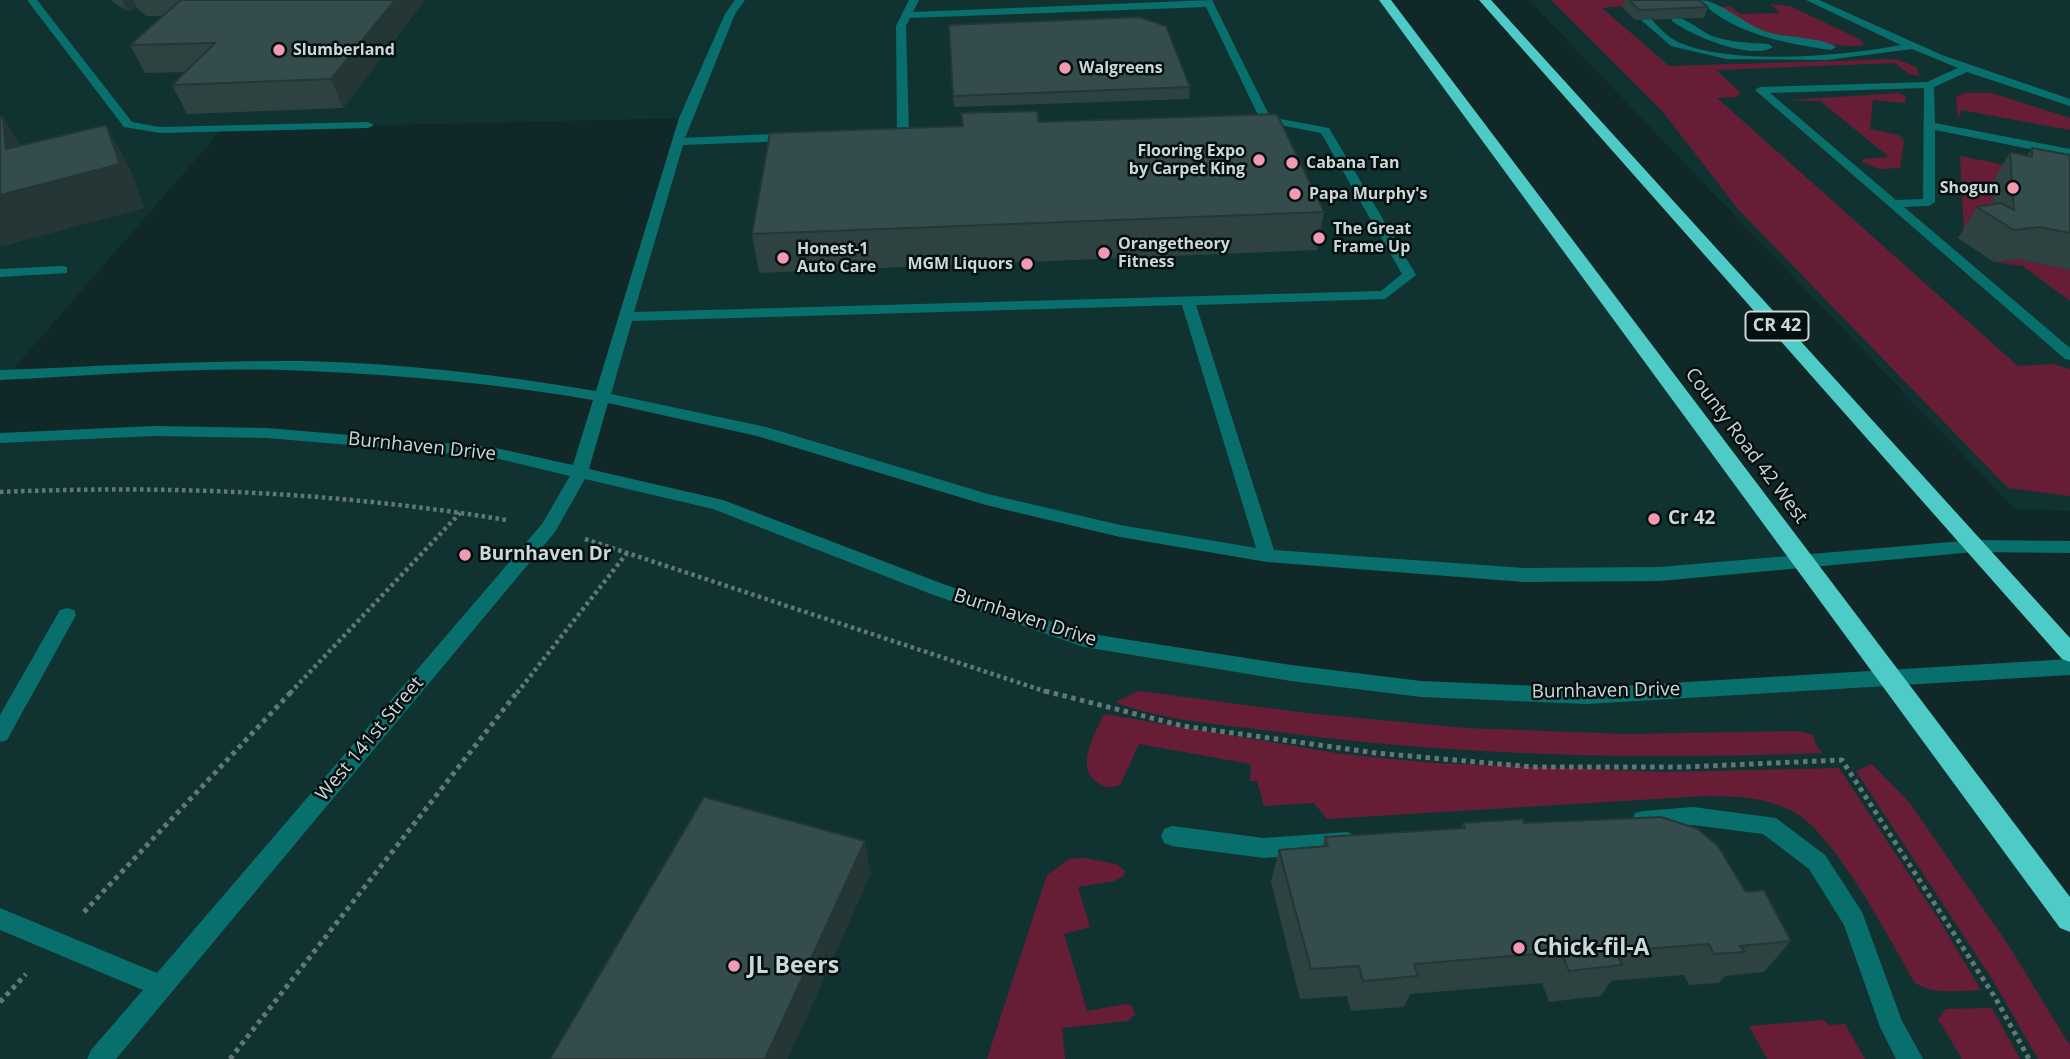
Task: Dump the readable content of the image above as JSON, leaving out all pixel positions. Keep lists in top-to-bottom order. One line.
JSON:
{"streets":{"highway":["CR 42","County Road 42 West"],"street":["Burnhaven Drive","West 141st Street"]},"crossings":[["County Road 42 West","Burnhaven Drive"],["Burnhaven Drive","West 141st Street"]],"places":["Slumberland","Walgreens","Flooring Expo by Carpet King","Cabana Tan","Shogun","Papa Murphy's","The Great Frame Up","Orangetheory Fitness","Honest-1 Auto Care","MGM Liquors","Cr 42","Burnhaven Dr","Chick-fil-A","JL Beers"]}
